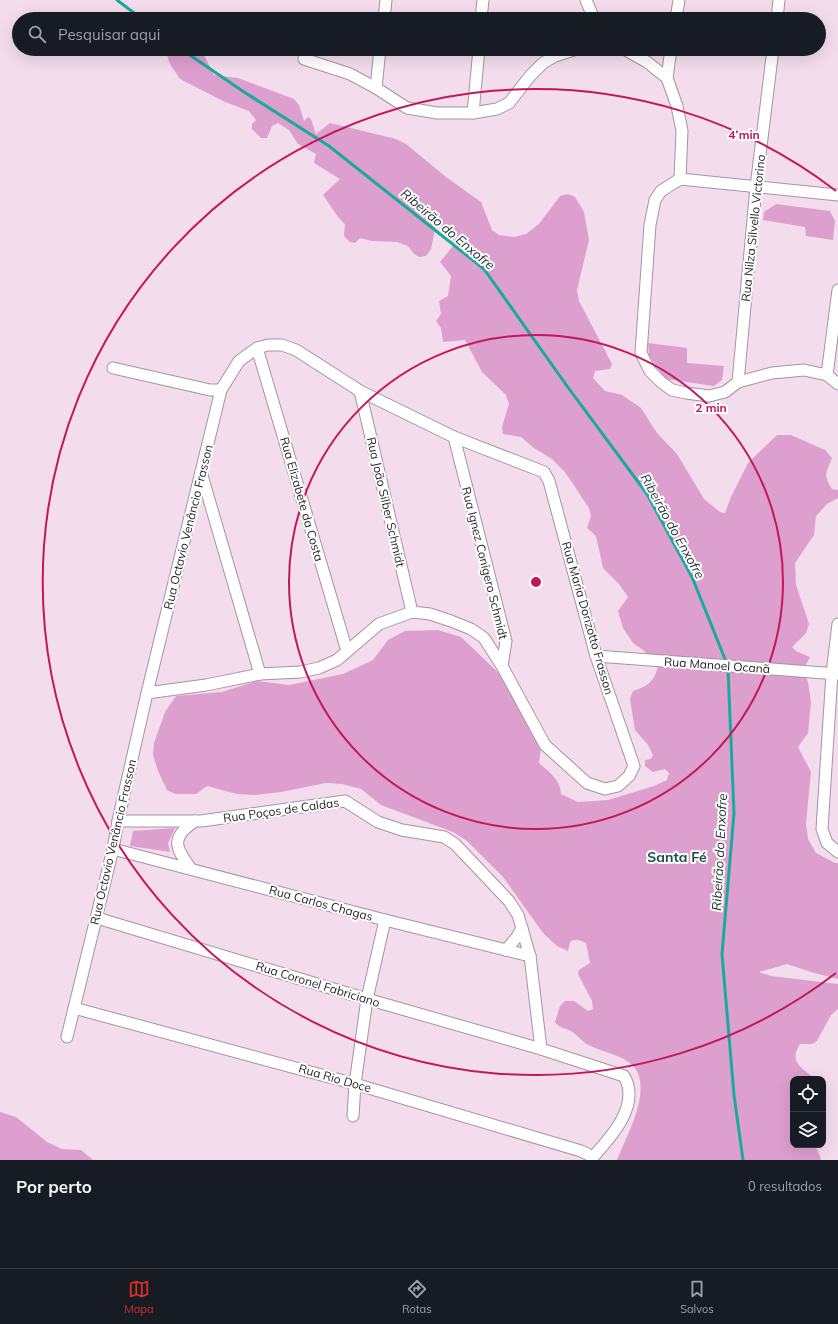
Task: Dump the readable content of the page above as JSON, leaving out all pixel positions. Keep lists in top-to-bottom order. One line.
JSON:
{"streets":{"street":["Rua Nilza Silvello Victorino","Rua Elizabete da Costa","Rua João Silber Schmidt","Rua Octavio Venâncio Frasson","Rua Ignez Conigero Schmidt","Rua Maria Dorizotto Frasson","Rua Manoel Ocanã","Rua Poços de Caldas","Rua Carlos Chagas","Rua Coronel Fabriciano","Rua Rio Doce"]},"crossings":[["Rua Elizabete da Costa","Rua Octavio Venâncio Frasson"],["Rua João Silber Schmidt","Rua Octavio Venâncio Frasson"],["Rua Octavio Venâncio Frasson","Rua Ignez Conigero Schmidt"],["Rua Octavio Venâncio Frasson","Rua Maria Dorizotto Frasson"],["Rua Octavio Venâncio Frasson","Rua Poços de Caldas"],["Rua Octavio Venâncio Frasson","Rua Carlos Chagas"],["Rua Octavio Venâncio Frasson","Rua Coronel Fabriciano"],["Rua Octavio Venâncio Frasson","Rua Rio Doce"],["Rua Ignez Conigero Schmidt","Rua Maria Dorizotto Frasson"],["Rua Maria Dorizotto Frasson","Rua Manoel Ocanã"],["Rua Poços de Caldas","Rua Carlos Chagas"],["Rua Poços de Caldas","Rua Coronel Fabriciano"]],"districts":["Santa Fé"],"water":["Ribeirão do Enxofre"],"page":{"search":"Pesquisar aqui","heading":["Por perto","0 resultados"],"nav":["Mapa","Rotas","Salvos"]},"rings":["4 min","2 min"]}
